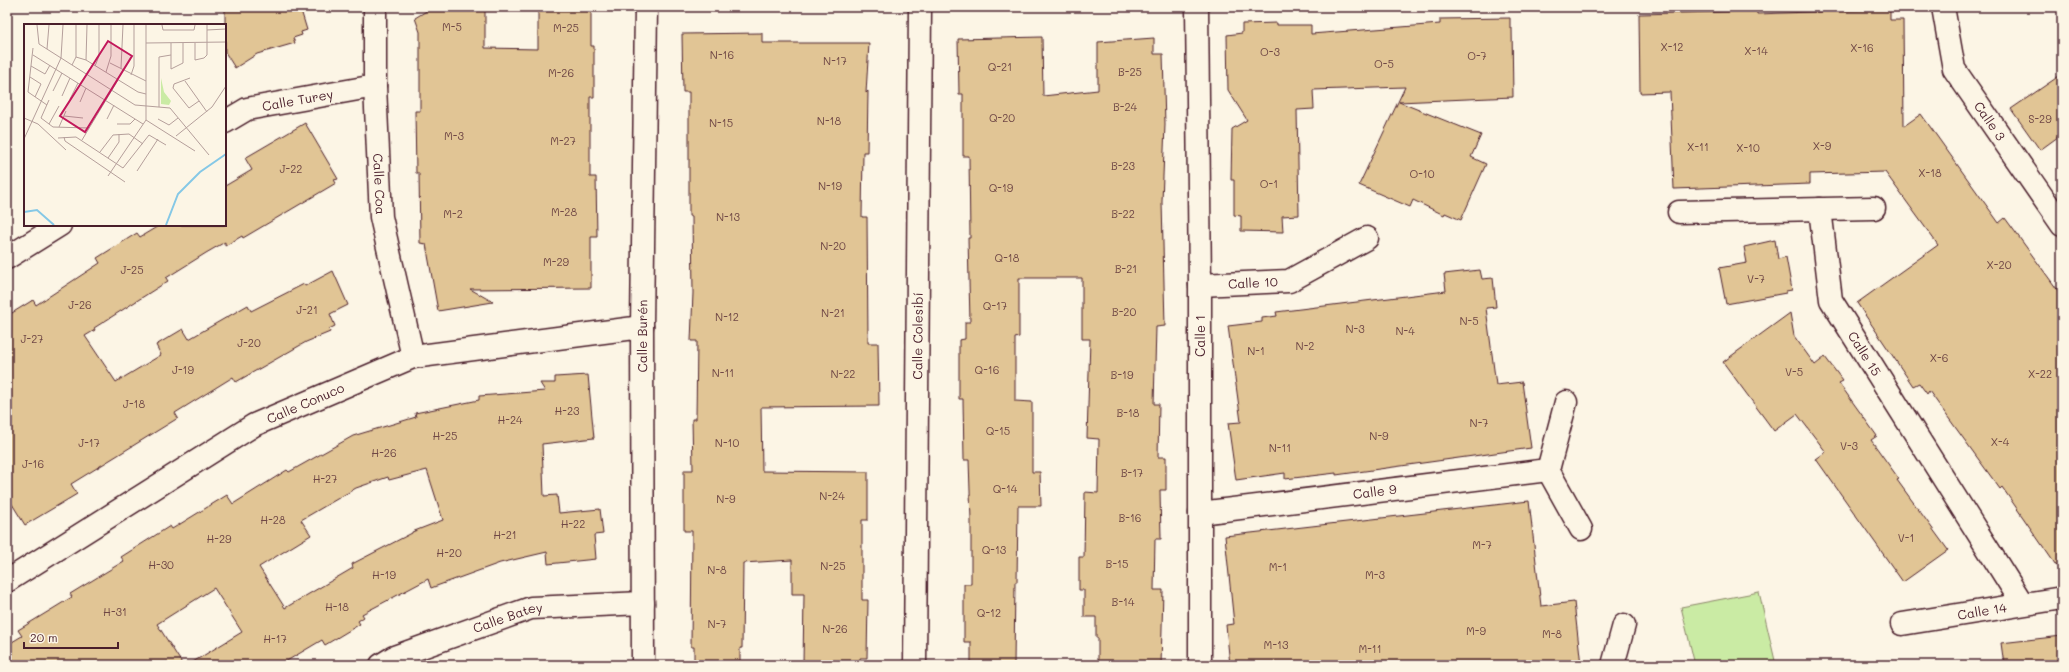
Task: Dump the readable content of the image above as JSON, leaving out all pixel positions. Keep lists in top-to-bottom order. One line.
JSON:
{"streets":{"street":["Calle Turey","Calle 3","Calle Coa","Calle 10","Calle Burén","Calle Colesibí","Calle 1","Calle 15","Calle Conuco","Calle 9","Calle 14","Calle Batey"]},"crossings":[["Calle Turey","Calle Coa"],["Calle Coa","Calle Conuco"],["Calle 10","Calle 1"],["Calle Burén","Calle Conuco"],["Calle Burén","Calle Batey"],["Calle 1","Calle 9"],["Calle 15","Calle 14"]],"house_numbers":["M-5","M-25","X-12","X-16","X-14","O-3","N-16","O-7","N-17","O-5","Q-21","B-25","M-26","B-24","Q-20","S-29","N-18","N-15","M-3","M-27","X-9","X-11","X-10","B-23","J-22","X-18","O-10","O-1","N-19","Q-19","M-28","M-2","B-22","N-13","N-20","Q-18","M-29","X-20","B-21","J-25","V-7","J-26","Q-17","J-21","B-20","N-21","N-12","N-5","N-3","N-4","J-27","J-20","N-2","N-1","X-6","J-19","Q-16","V-5","N-11","N-22","X-22","B-19","J-18","H-23","B-18","H-24","N-7","Q-15","H-25","N-9","X-4","J-17","N-10","V-3","N-11","H-26","J-16","B-17","H-27","Q-14","N-24","N-9","B-16","H-28","H-22","H-21","V-1","H-29","M-7","Q-13","H-20","B-15","H-30","N-25","M-1","N-8","H-19","M-3","B-14","H-18","H-31","Q-12","N-7","N-26","M-9","M-8","H-17","M-13","M-11"],"scale_bar":"20 m"}
